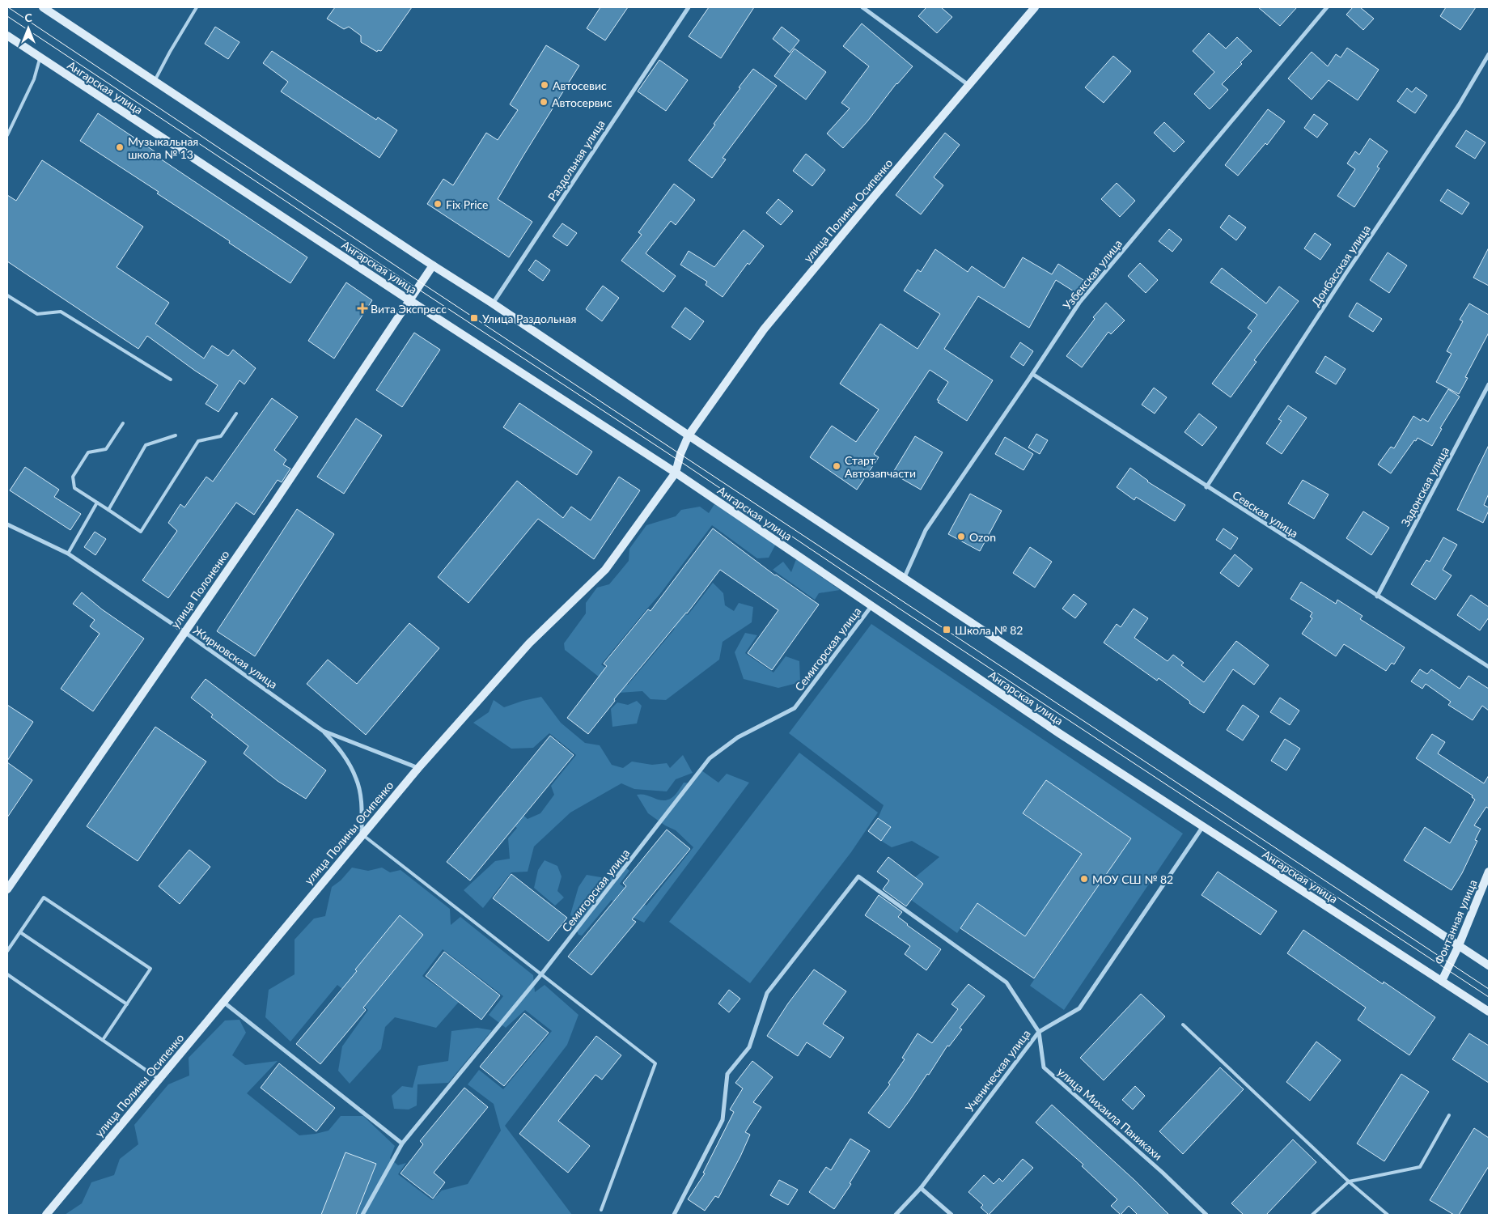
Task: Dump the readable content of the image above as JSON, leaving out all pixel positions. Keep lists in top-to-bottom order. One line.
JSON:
{"streets":{"main road":["Ангарская улица","улица Полины Осипенко","улица Полоненко","Фонтанная улица"],"street":["Раздольная улица","Донбасская улица","Узбекская улица","Задонская улица","Севская улица","Семигорская улица","Жирновская улица","Ученическая улица","улица Михаила Паникахи"]},"crossings":[["Ангарская улица","улица Полины Осипенко"],["Ангарская улица","улица Полоненко"],["Ангарская улица","Семигорская улица"],["Ангарская улица","Фонтанная улица"],["Ангарская улица","Ученическая улица"],["улица Полины Осипенко","Жирновская улица"],["Донбасская улица","Севская улица"],["Узбекская улица","Севская улица"],["Задонская улица","Севская улица"],["улица Полоненко","Жирновская улица"],["Ученическая улица","улица Михаила Паникахи"]],"places":{"other":["Автосевис","Автосервис","Музыкальная школа № 13","Fix Price","Старт Автозапчасти","Ozon","МОУ СШ № 82"],"health":["Вита Экспресс"],"transit":["Улица Раздольная","Школа № 82"]},"north":"top"}
